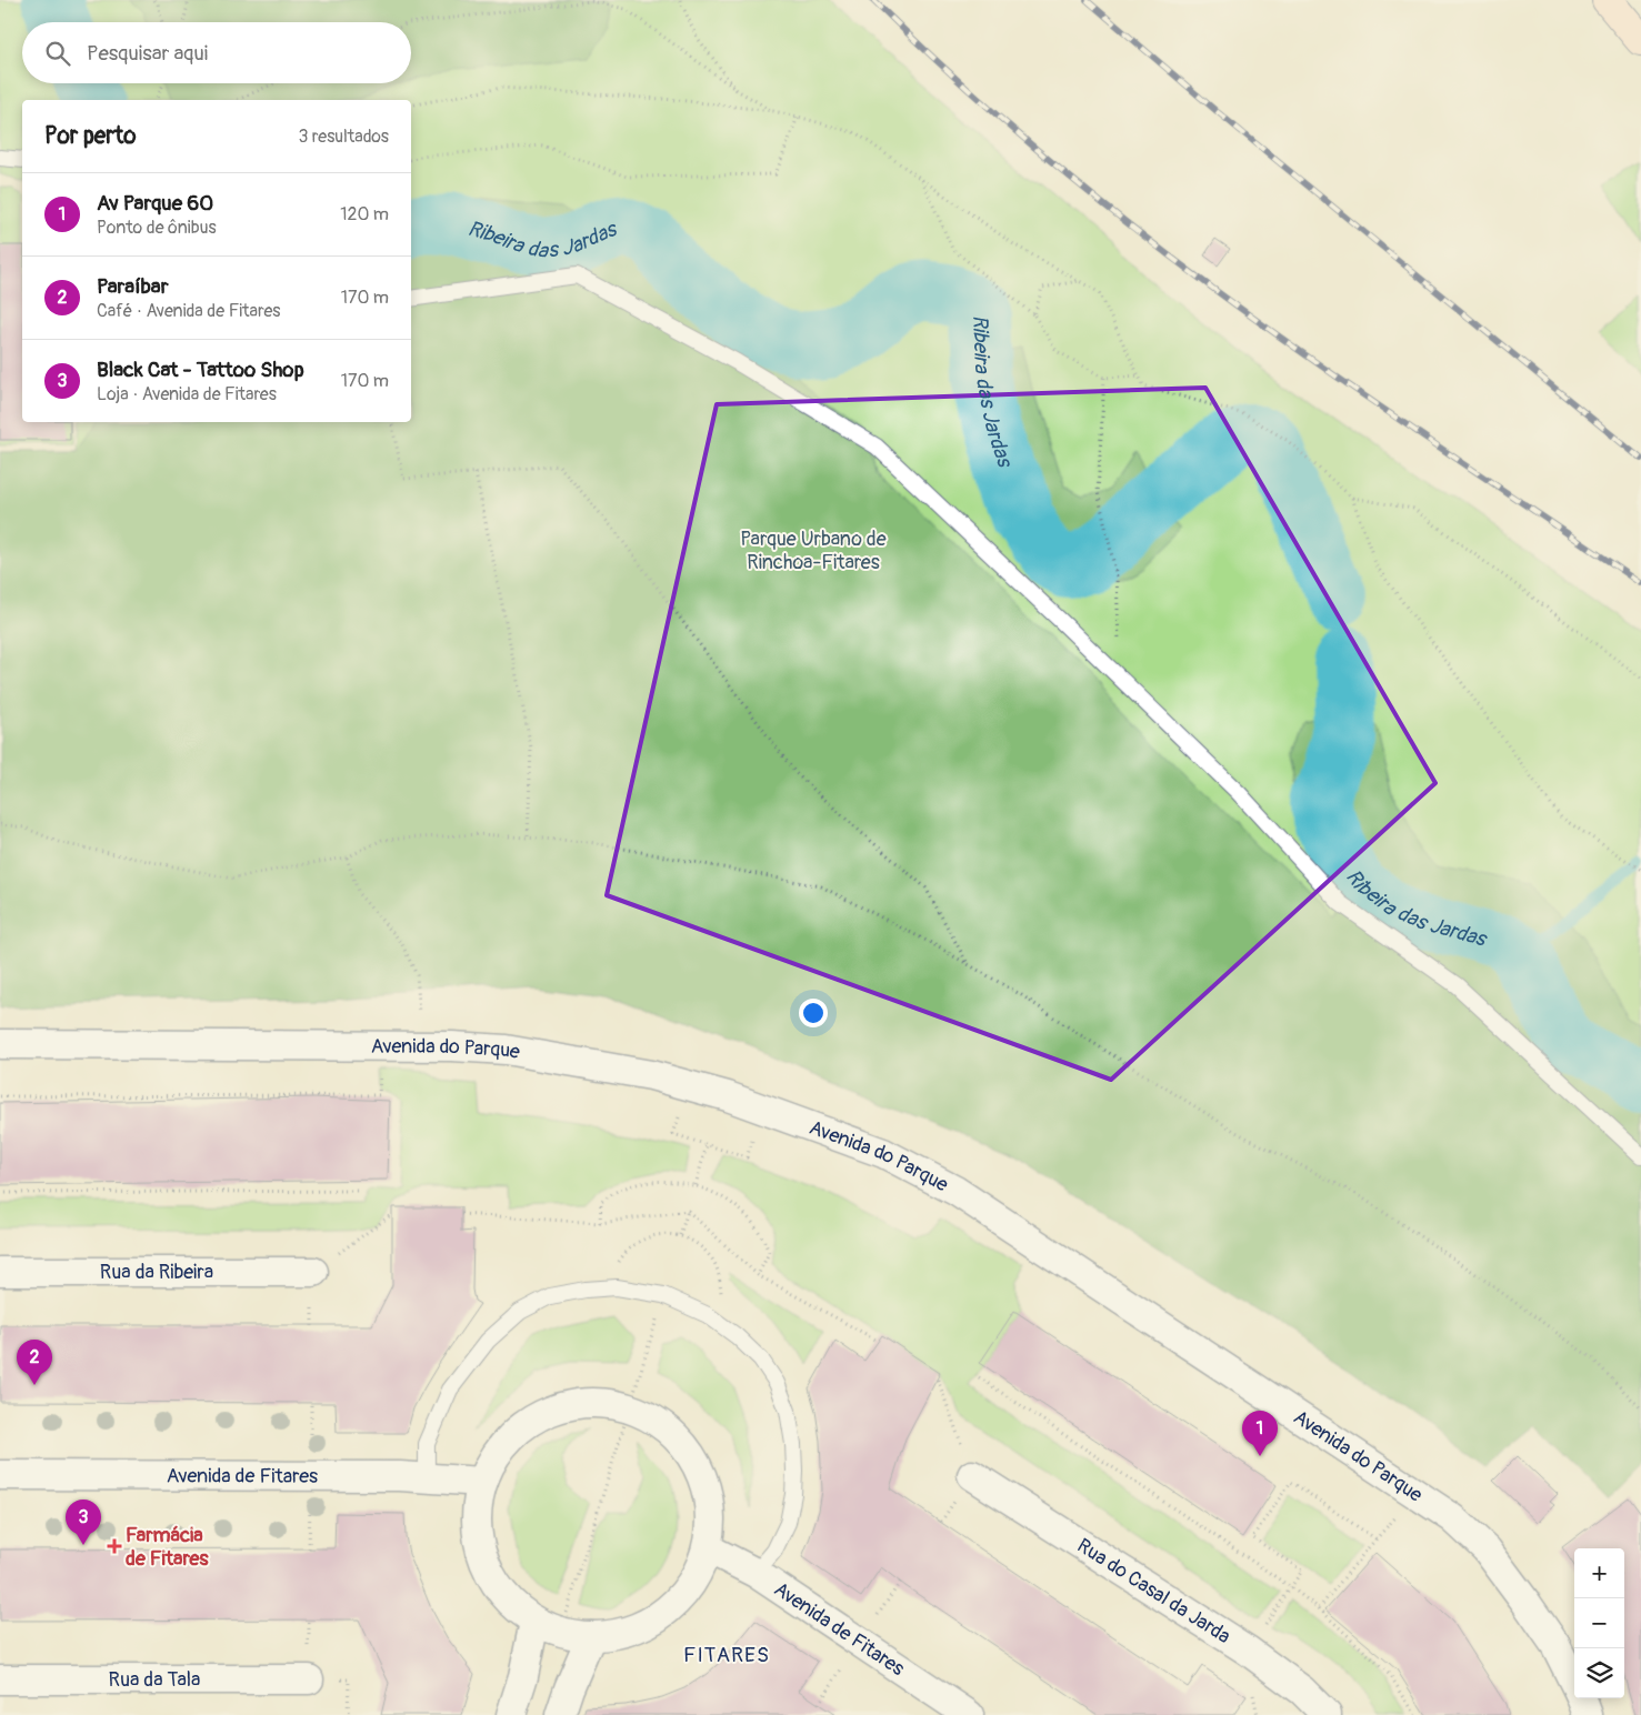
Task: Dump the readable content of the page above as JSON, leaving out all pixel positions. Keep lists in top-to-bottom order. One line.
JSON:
{"streets":{"street":["Avenida do Parque","Rua da Ribeira","Avenida de Fitares","Rua do Casal da Jarda","Rua da Tala"]},"districts":["FITARES"],"water":["Ribeira das Jardas"],"parks":["Parque Urbano de Rinchoa-Fitares"],"places":{"health":["Farmácia de Fitares"]},"page":{"search":"Pesquisar aqui","heading":["Por perto","3 resultados"],"list":[{"mark":"1","name":"Av Parque 60","note":"Ponto de ônibus","value":"120 m"},{"mark":"2","name":"Paraíbar","note":"Café · Avenida de Fitares","value":"170 m"},{"mark":"3","name":"Black Cat - Tattoo Shop","note":"Loja · Avenida de Fitares","value":"170 m"}],"pins":["2","1","3"],"map_buttons":["+","−"]}}
